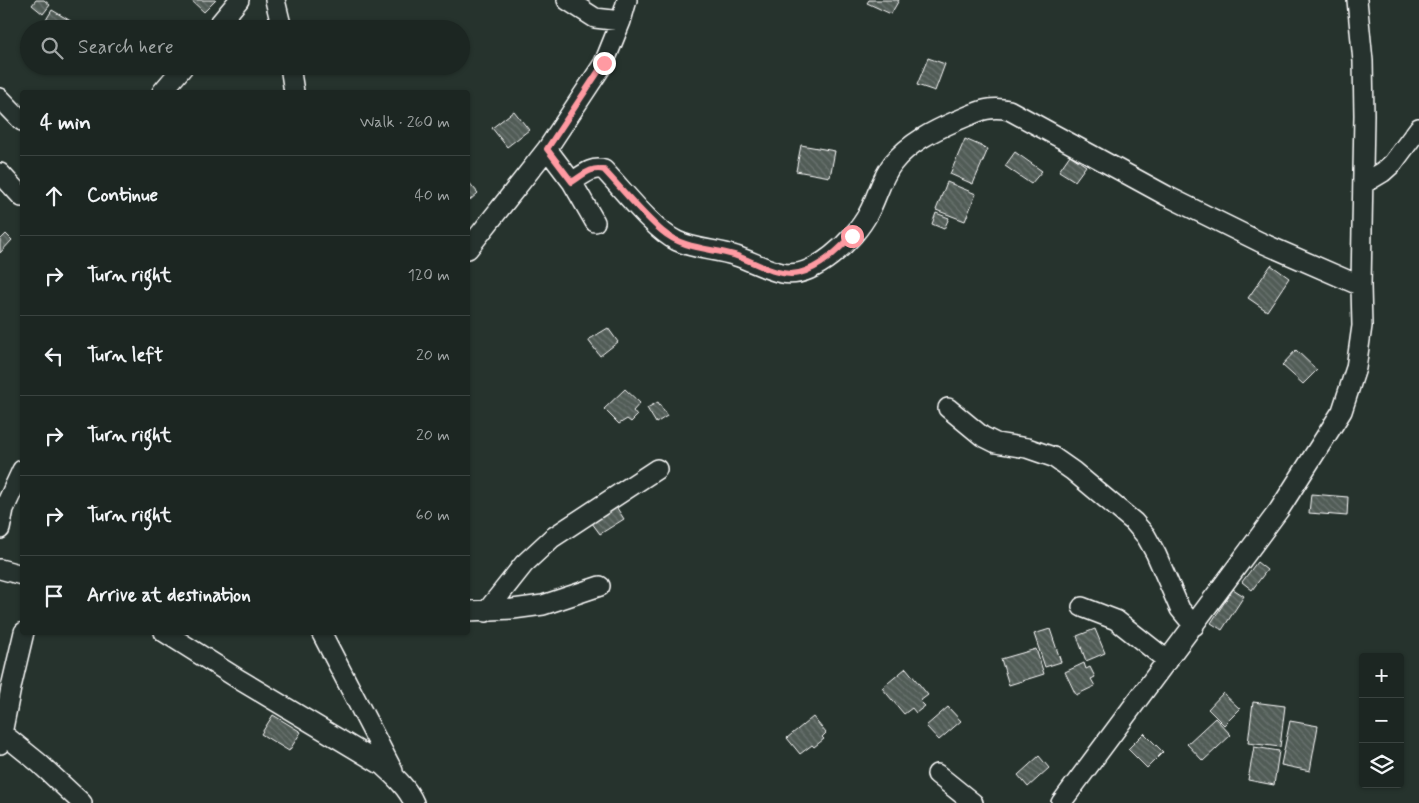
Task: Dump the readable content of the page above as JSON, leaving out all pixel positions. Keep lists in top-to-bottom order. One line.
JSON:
{"page":{"search":"Search here","heading":["4 min","Walk · 260 m"],"list":[["Continue","40 m"],["Turn right","120 m"],["Turn left","20 m"],["Turn right","20 m"],["Turn right","60 m"],"Arrive at destination"],"map_buttons":["+","−"]}}
